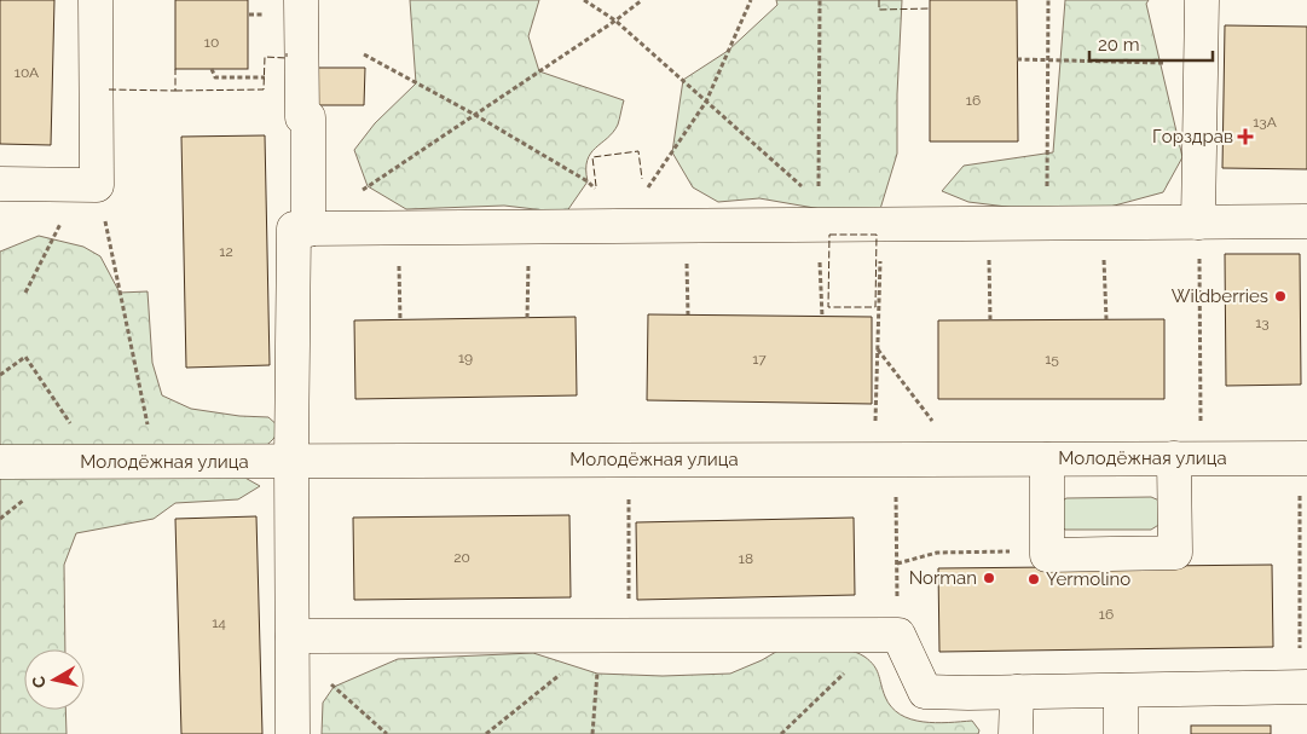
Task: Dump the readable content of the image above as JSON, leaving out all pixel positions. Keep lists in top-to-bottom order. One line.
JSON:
{"streets":{"street":["Молодёжная улица"]},"places":{"health":["Горздрав"],"other":["Wildberries","Norman","Yermolino"]},"house_numbers":["10","10А","16","13А","12","13","19","17","15","20","18","16","14"],"scale_bar":"20 m","north":"left"}
